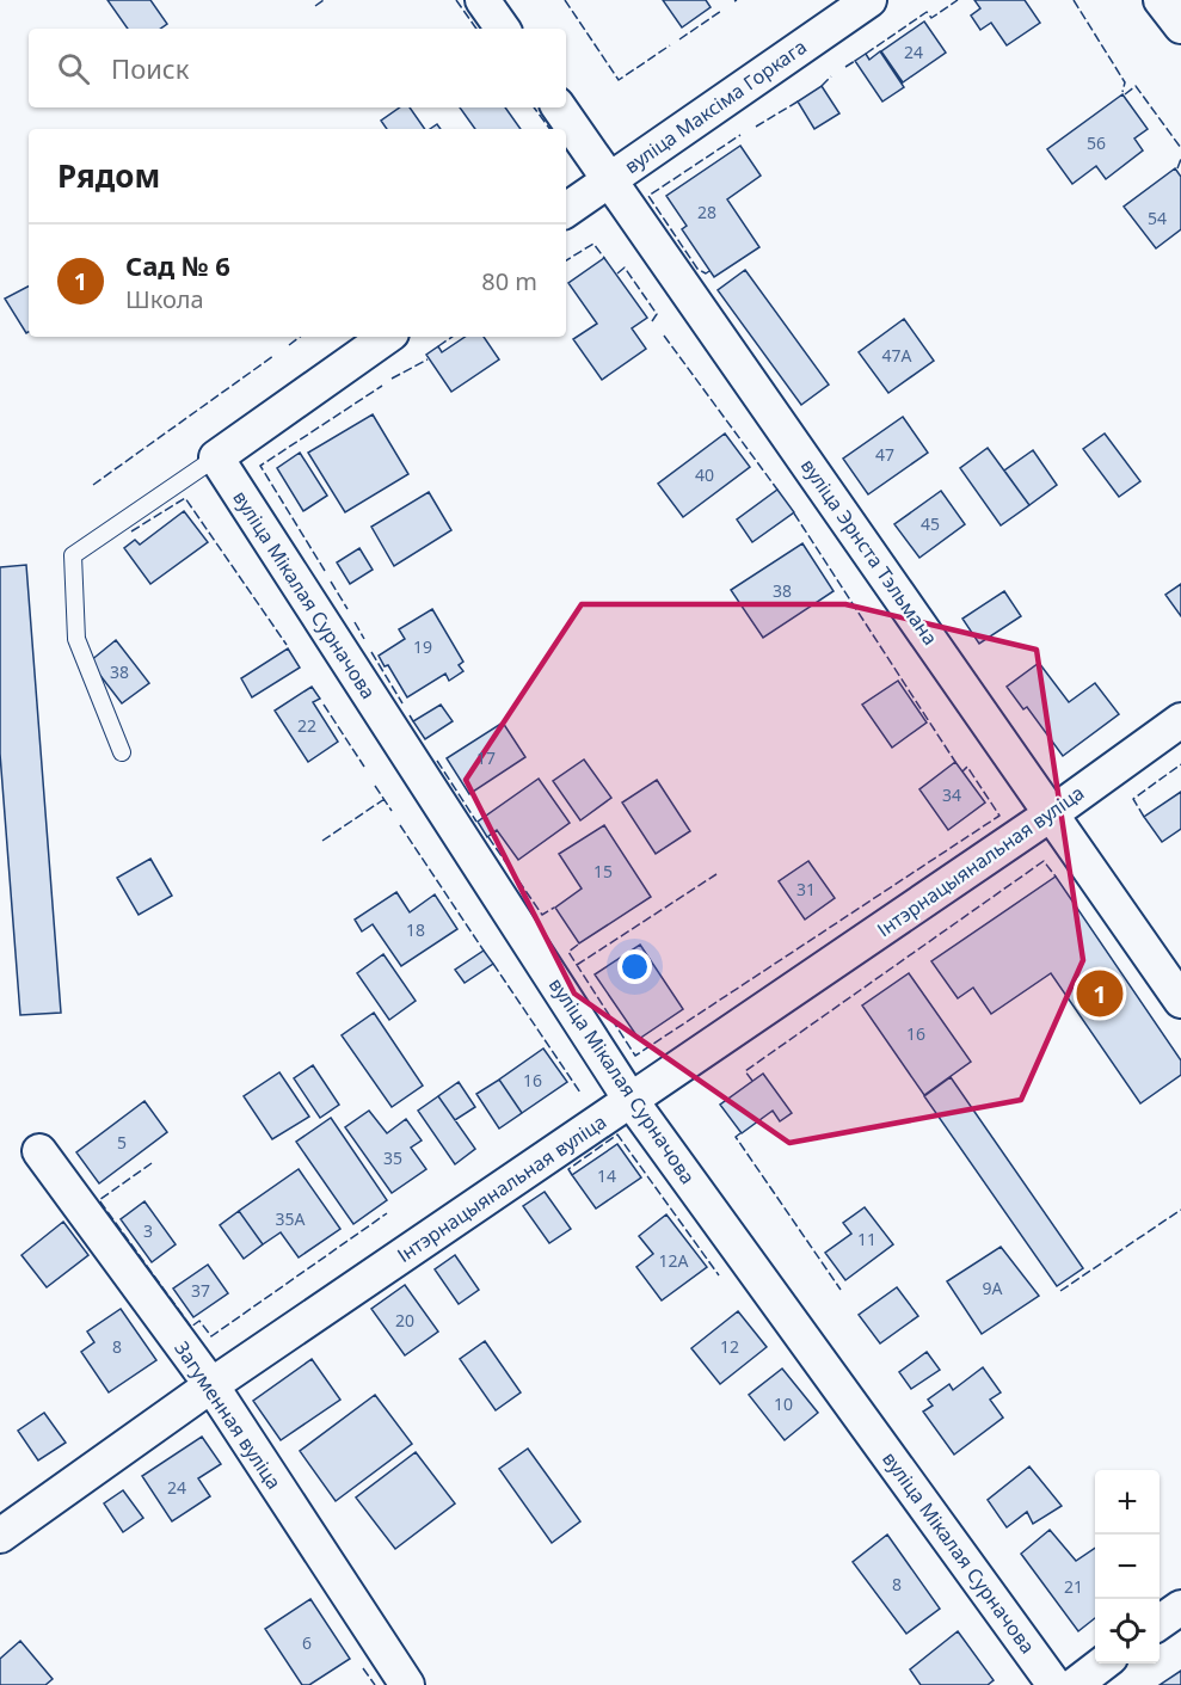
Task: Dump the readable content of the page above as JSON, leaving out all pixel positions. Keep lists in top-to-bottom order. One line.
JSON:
{"streets":{"street":["вуліца Максіма Горкага","вуліца Эрнста Тэльмана","вуліца Мікалая Сурначова","Інтэрнацыянальная вуліца","Загуменная вуліца"]},"crossings":[["вуліца Максіма Горкага","вуліца Эрнста Тэльмана"],["вуліца Эрнста Тэльмана","Інтэрнацыянальная вуліца"],["вуліца Мікалая Сурначова","Інтэрнацыянальная вуліца"],["Інтэрнацыянальная вуліца","Загуменная вуліца"]],"house_numbers":["24","56","28","54","47А","47","40","45","38","19","38","22","17","34","15","31","18","16","16","5","35","14","35А","3","11","12А","9А","37","20","8","12","10","24","8","21","6"],"page":{"search":"Поиск","heading":"Рядом","list":[{"mark":"1","name":"Сад № 6","note":"Школа","value":"80 m"}],"pins":"1","map_buttons":["+","−"]}}
